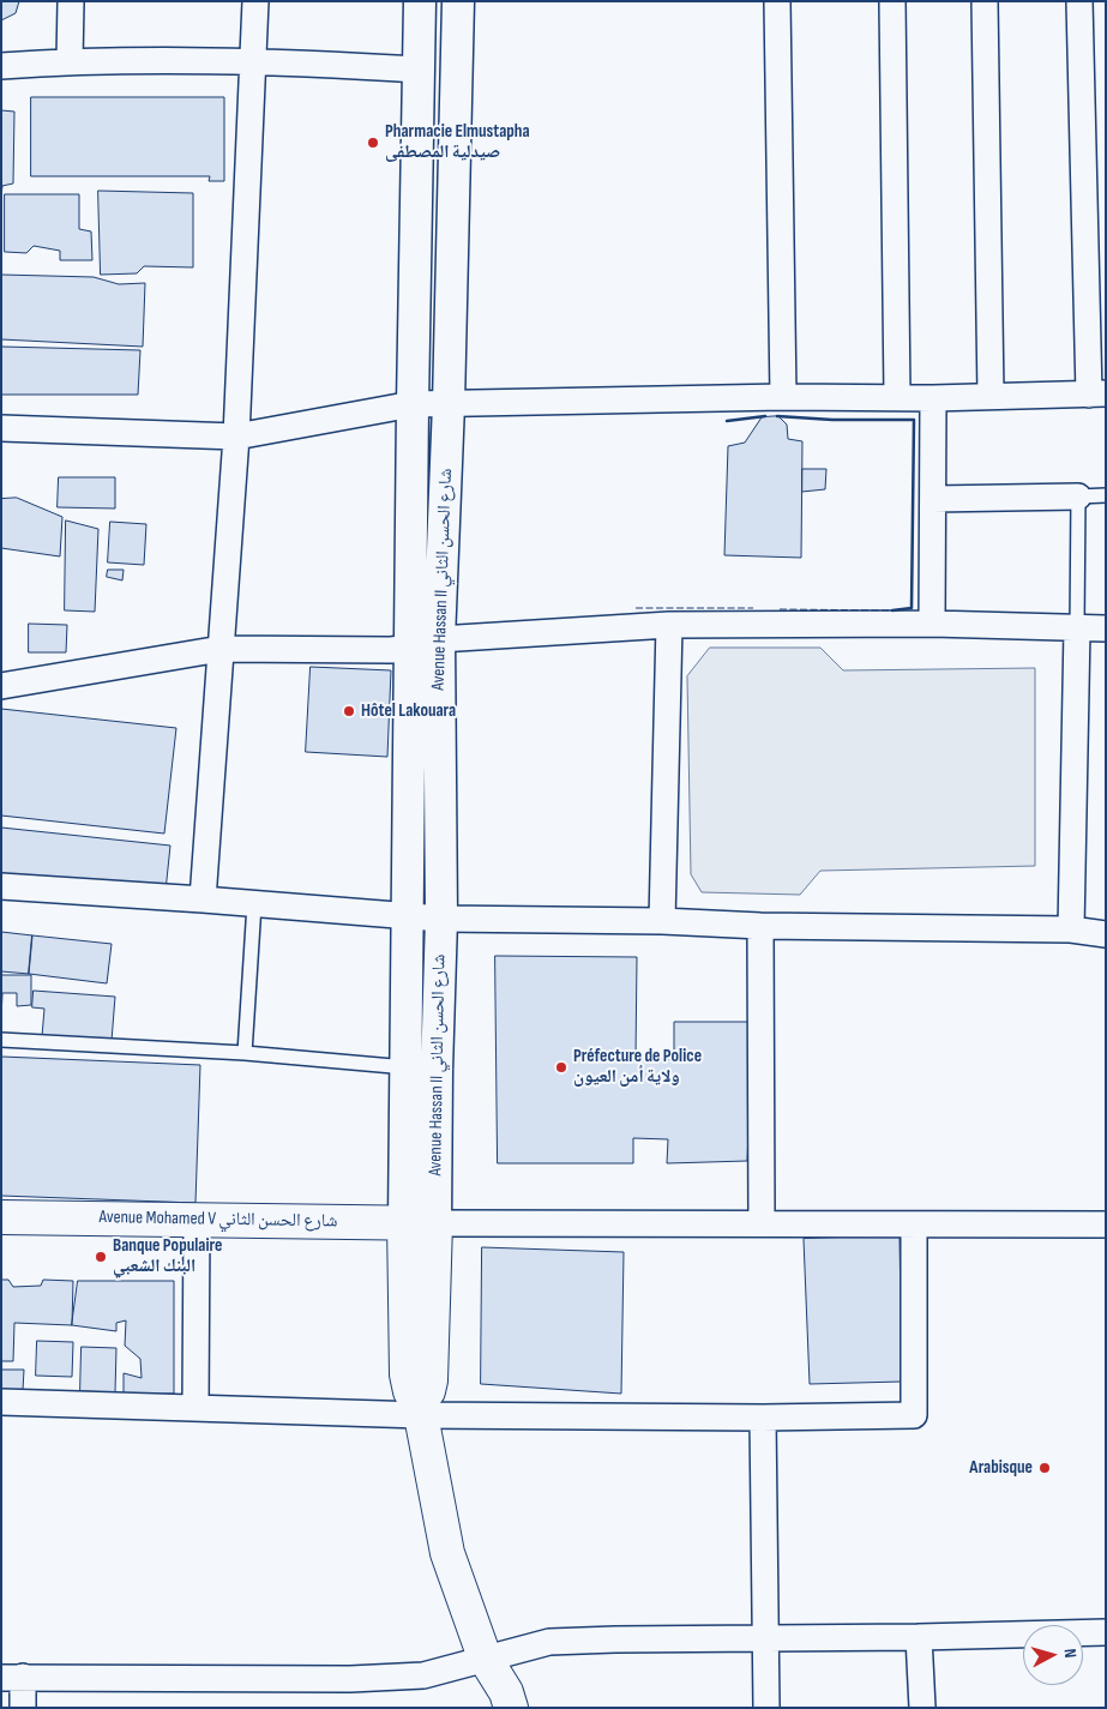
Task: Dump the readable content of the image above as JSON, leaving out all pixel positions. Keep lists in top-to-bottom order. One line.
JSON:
{"streets":{"main road":["Avenue Hassan II شارع الحسن الثاني","Avenue Mohamed V شارع الحسن الثاني"]},"crossings":[["Avenue Hassan II شارع الحسن الثاني","Avenue Mohamed V شارع الحسن الثاني"]],"places":["Pharmacie Elmustapha صيدلية المصطفى","Hôtel Lakouara","Préfecture de Police ولاية أمن العيون","Banque Populaire البنك الشعبي","Arabisque"],"north":"right"}
